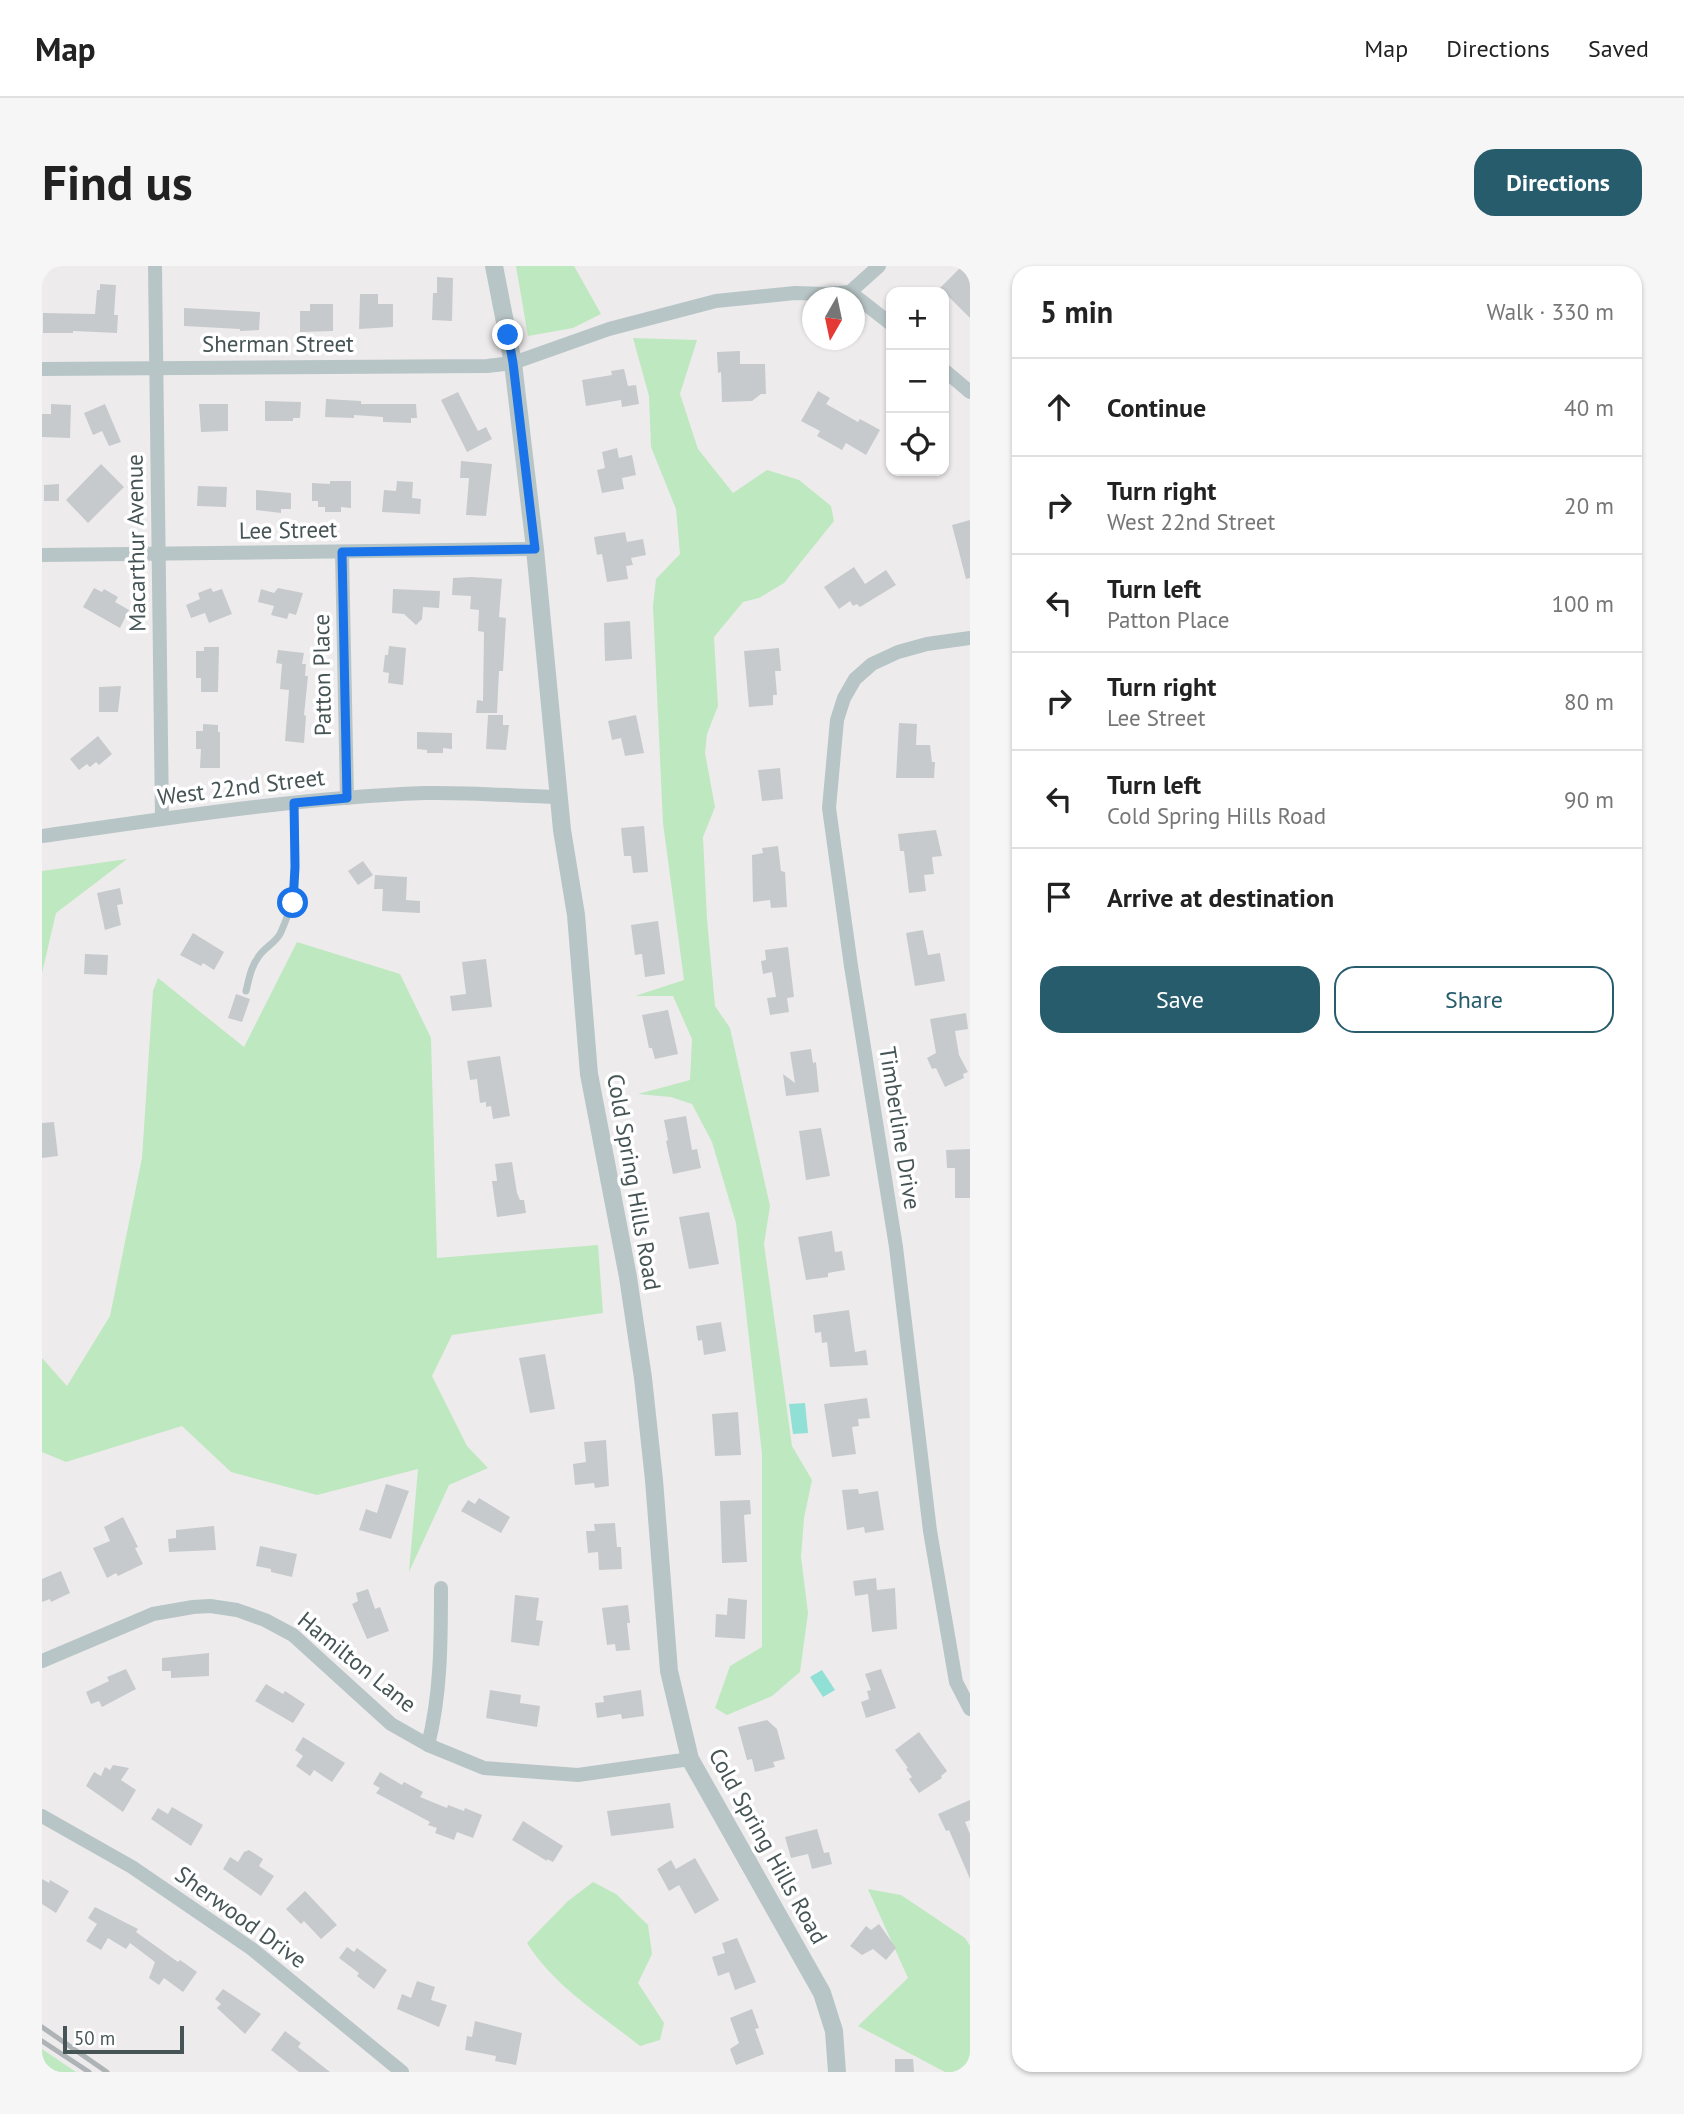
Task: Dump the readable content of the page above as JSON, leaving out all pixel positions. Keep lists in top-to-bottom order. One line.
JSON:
{"streets":{"street":["Sherman Street","Lee Street","Macarthur Avenue","Patton Place","West 22nd Street","Timberline Drive","Cold Spring Hills Road","Hamilton Lane","Sherwood Drive"]},"crossings":[["Sherman Street","Macarthur Avenue"],["Sherman Street","Cold Spring Hills Road"],["Lee Street","Macarthur Avenue"],["Lee Street","Patton Place"],["Lee Street","Cold Spring Hills Road"],["Macarthur Avenue","West 22nd Street"],["Patton Place","West 22nd Street"],["West 22nd Street","Cold Spring Hills Road"],["Cold Spring Hills Road","Hamilton Lane"]],"scale_bar":"50 m","north":"bottom","page":{"header":"Map","nav":["Map","Directions","Saved"],"buttons":["Directions",["Save","Share"]],"title":"Find us","heading":["5 min","Walk · 330 m"],"map_buttons":["+","−"],"list":[["Continue","40 m"],["Turn right","West 22nd Street","20 m"],["Turn left","Patton Place","100 m"],["Turn right","Lee Street","80 m"],["Turn left","Cold Spring Hills Road","90 m"],"Arrive at destination"],"scale":"50 m"}}
